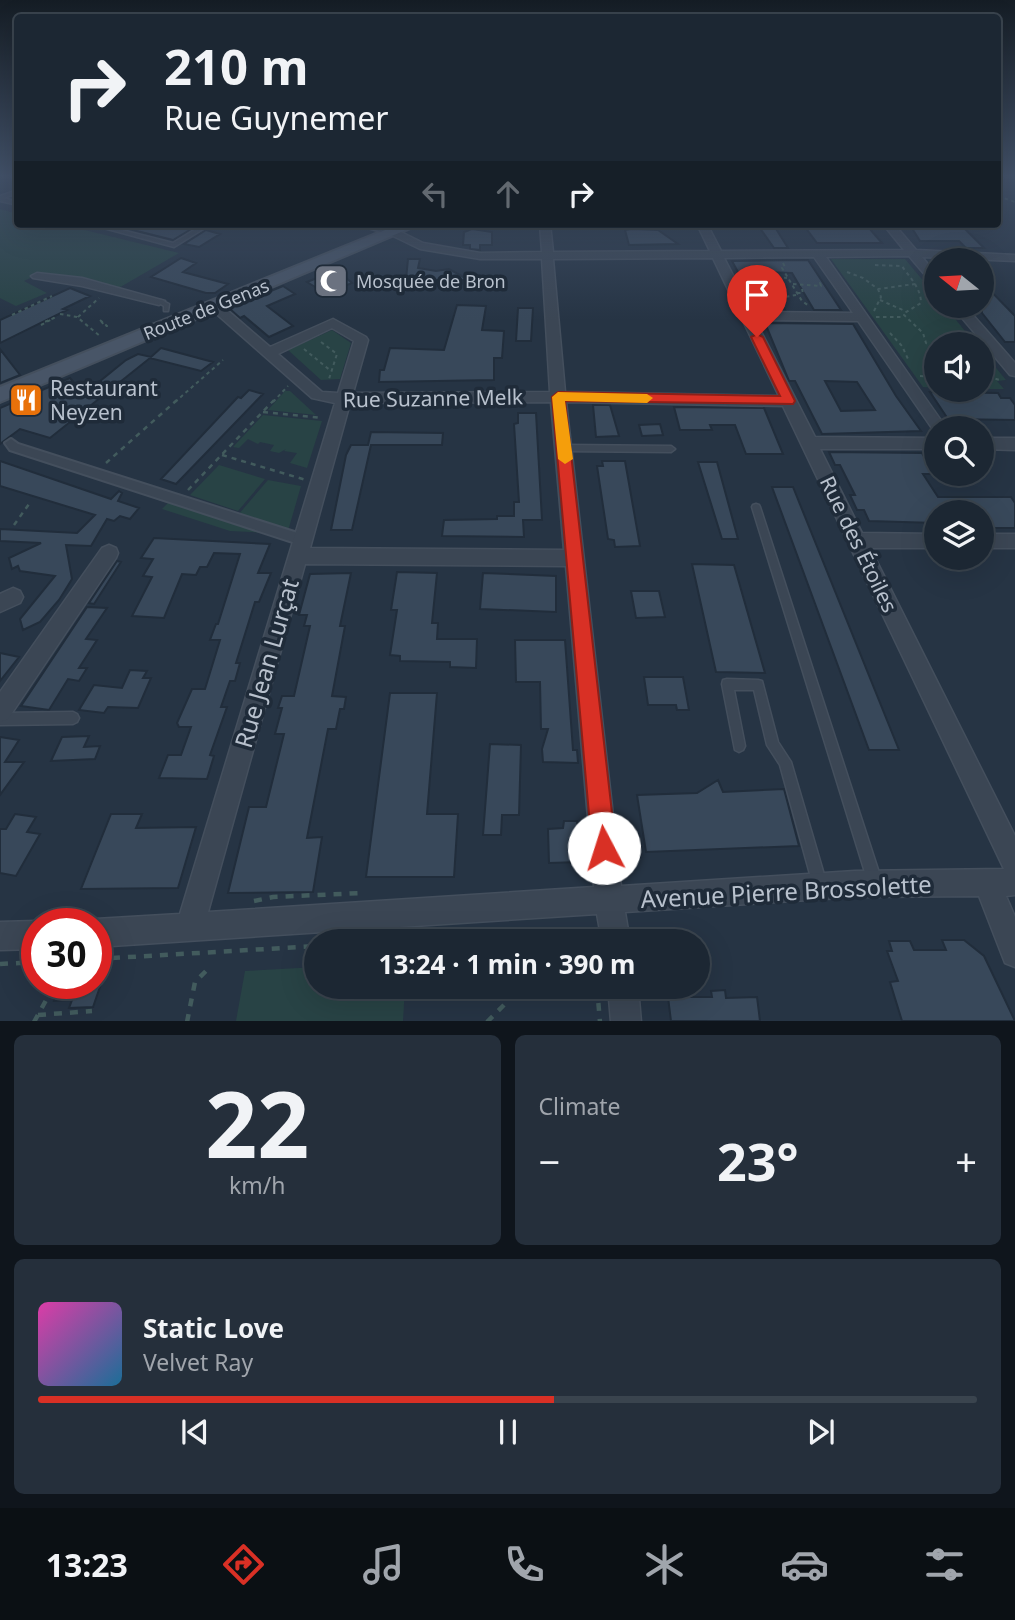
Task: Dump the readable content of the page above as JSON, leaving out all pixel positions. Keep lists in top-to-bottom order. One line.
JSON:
{"streets":{"main road":["Route de Genas"],"street":["Rue Suzanne Melk","Rue des Étoiles","Rue Jean Lurçat","Avenue Pierre Brossolette"]},"crossings":[["Route de Genas","Rue Suzanne Melk"],["Rue Suzanne Melk","Rue des Étoiles"],["Rue Suzanne Melk","Rue Jean Lurçat"],["Rue Jean Lurçat","Avenue Pierre Brossolette"]],"places":{"mosque":["Mosquée de Bron"],"restaurant":["Restaurant Neyzen"]},"north":"left","page":{"turn":["210 m","Rue Guynemer"],"limit":"30","trip":"13:24 · 1 min · 390 m","tile":[["22","km/h"],"Climate"],"heat":["−","23°","+"],"song":["Static Love","Velvet Ray"],"tabs":"13:23"}}
